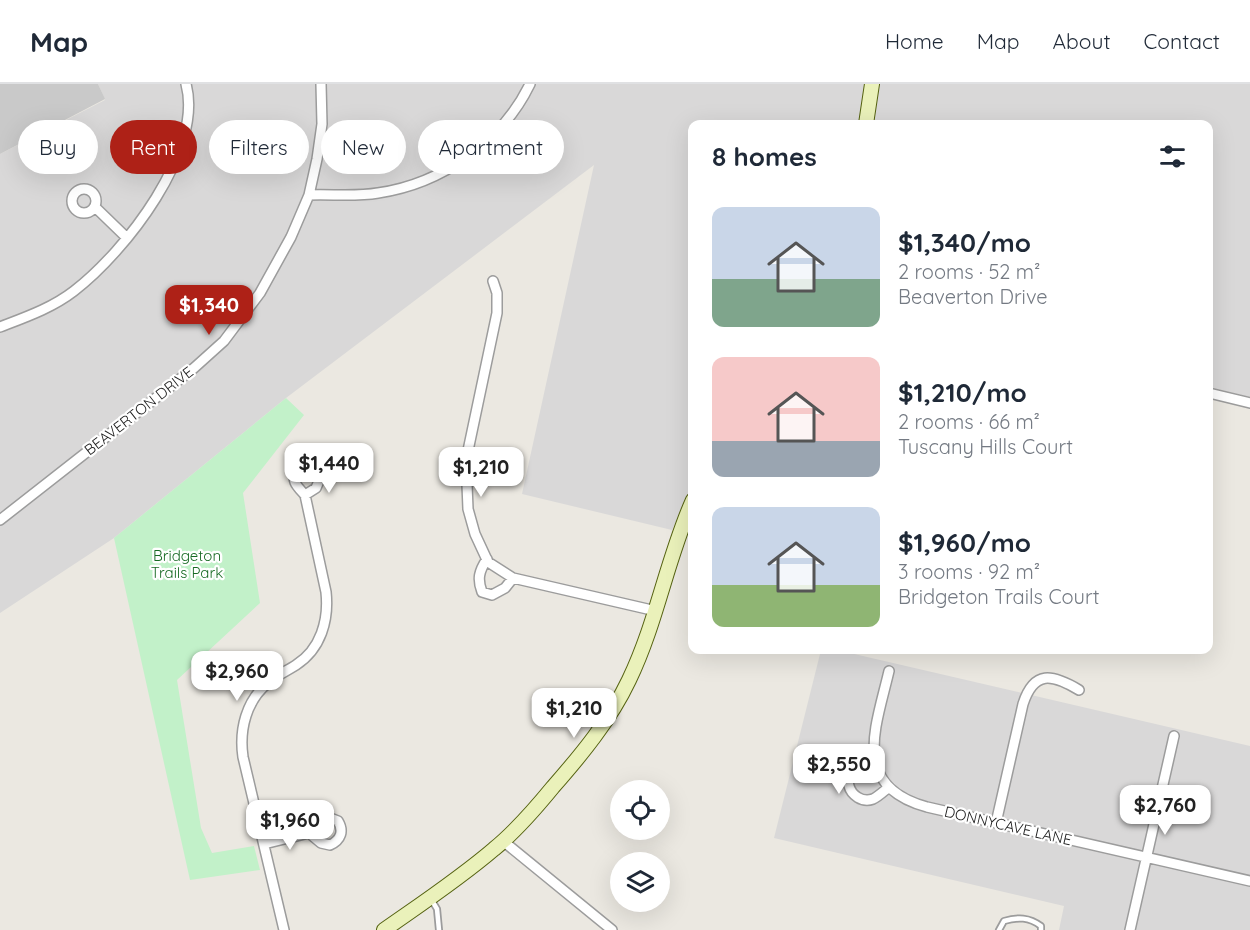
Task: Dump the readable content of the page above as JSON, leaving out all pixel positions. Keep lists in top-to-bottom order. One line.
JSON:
{"streets":{"street":["BEAVERTON DRIVE","DONNYCAVE LANE"]},"parks":["Bridgeton Trails Park"],"page":{"header":"Map","nav":["Home","Map","About","Contact"],"chip":["Buy","Rent","Filters","New","Apartment"],"heading":"8 homes","list":[{"name":"$1,340/mo","note":"2 rooms · 52 m² · Beaverton Drive"},{"name":"$1,210/mo","note":"2 rooms · 66 m² · Tuscany Hills Court"},{"name":"$1,960/mo","note":"3 rooms · 92 m² · Bridgeton Trails Court"}],"price":["$1,340","$1,440","$1,210","$2,960","$1,210","$2,550","$2,760","$1,960"]}}
